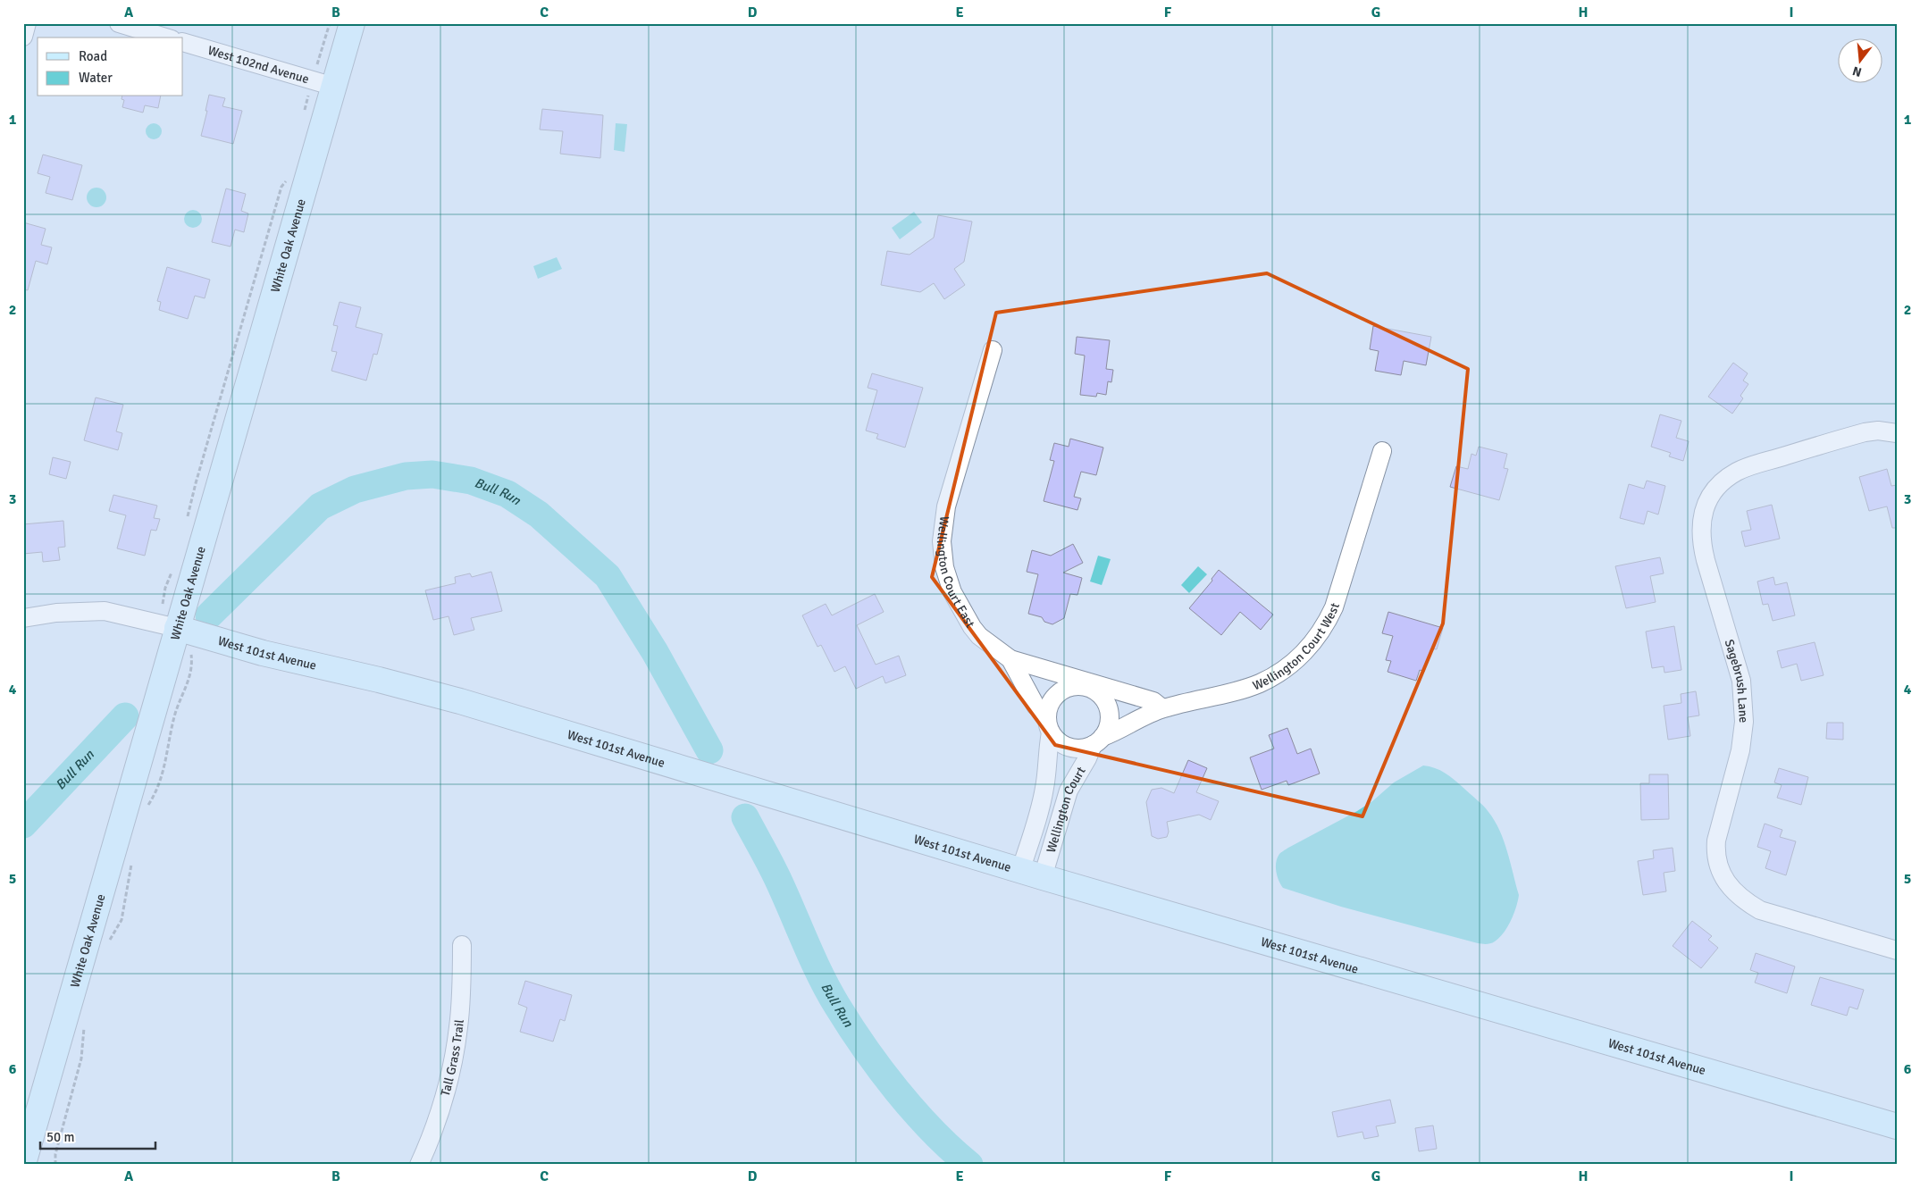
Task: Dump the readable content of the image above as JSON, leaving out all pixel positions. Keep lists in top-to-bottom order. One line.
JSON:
{"streets":{"street":["West 102nd Avenue","White Oak Avenue","Wellington Court East","Wellington Court West","West 101st Avenue","Sagebrush Lane","Wellington Court","Tall Grass Trail"]},"crossings":[["West 102nd Avenue","White Oak Avenue"],["White Oak Avenue","West 101st Avenue"],["Wellington Court East","Wellington Court West"],["Wellington Court East","Wellington Court"],["Wellington Court West","Wellington Court"],["West 101st Avenue","Wellington Court"]],"water":["Bull Run"],"legend":["Road","Water"],"scale_bar":"50 m","north":"bottom","grid":{"columns":["A","B","C","D","E","F","G","H","I"],"rows":["1","2","3","4","5","6"]}}
